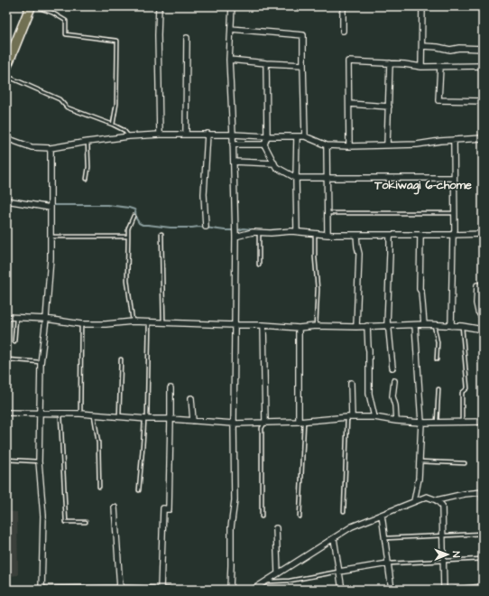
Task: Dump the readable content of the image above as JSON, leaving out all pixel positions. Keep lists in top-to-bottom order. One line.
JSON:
{"districts":["Tokiwagi 6-chome"],"north":"right"}
